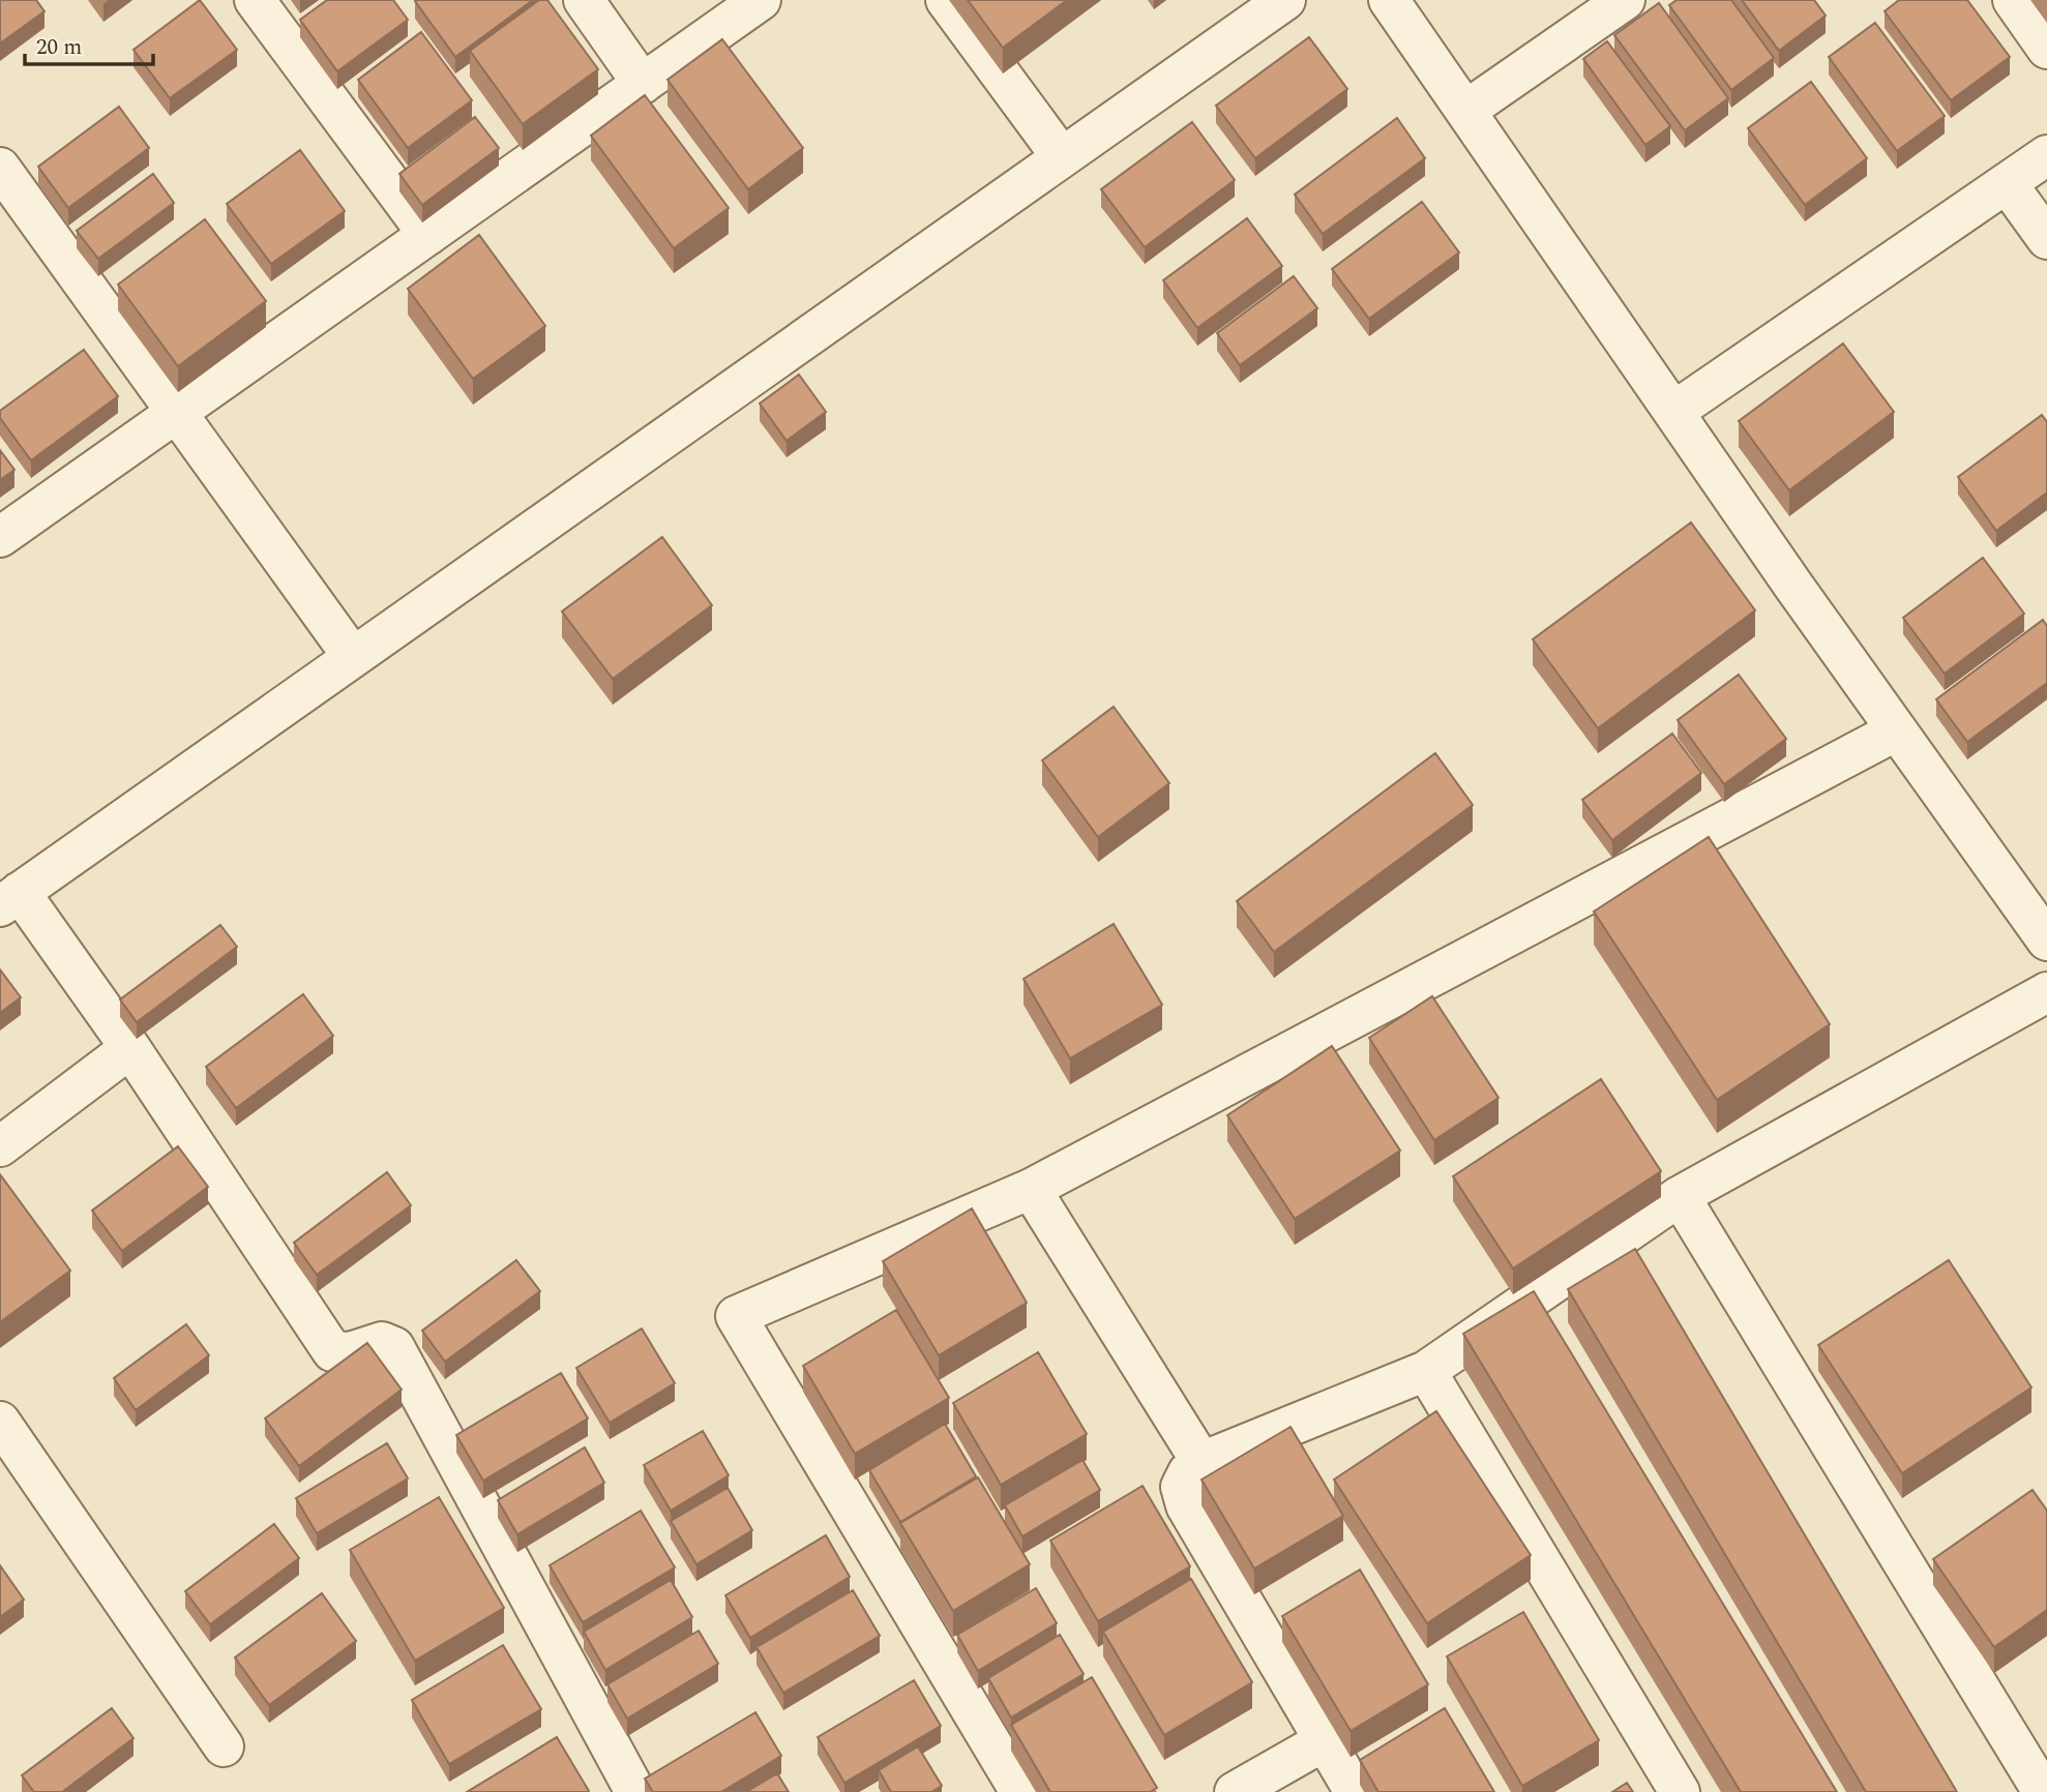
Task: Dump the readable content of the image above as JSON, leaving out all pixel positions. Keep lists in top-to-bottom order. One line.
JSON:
{"scale_bar":"20 m"}
